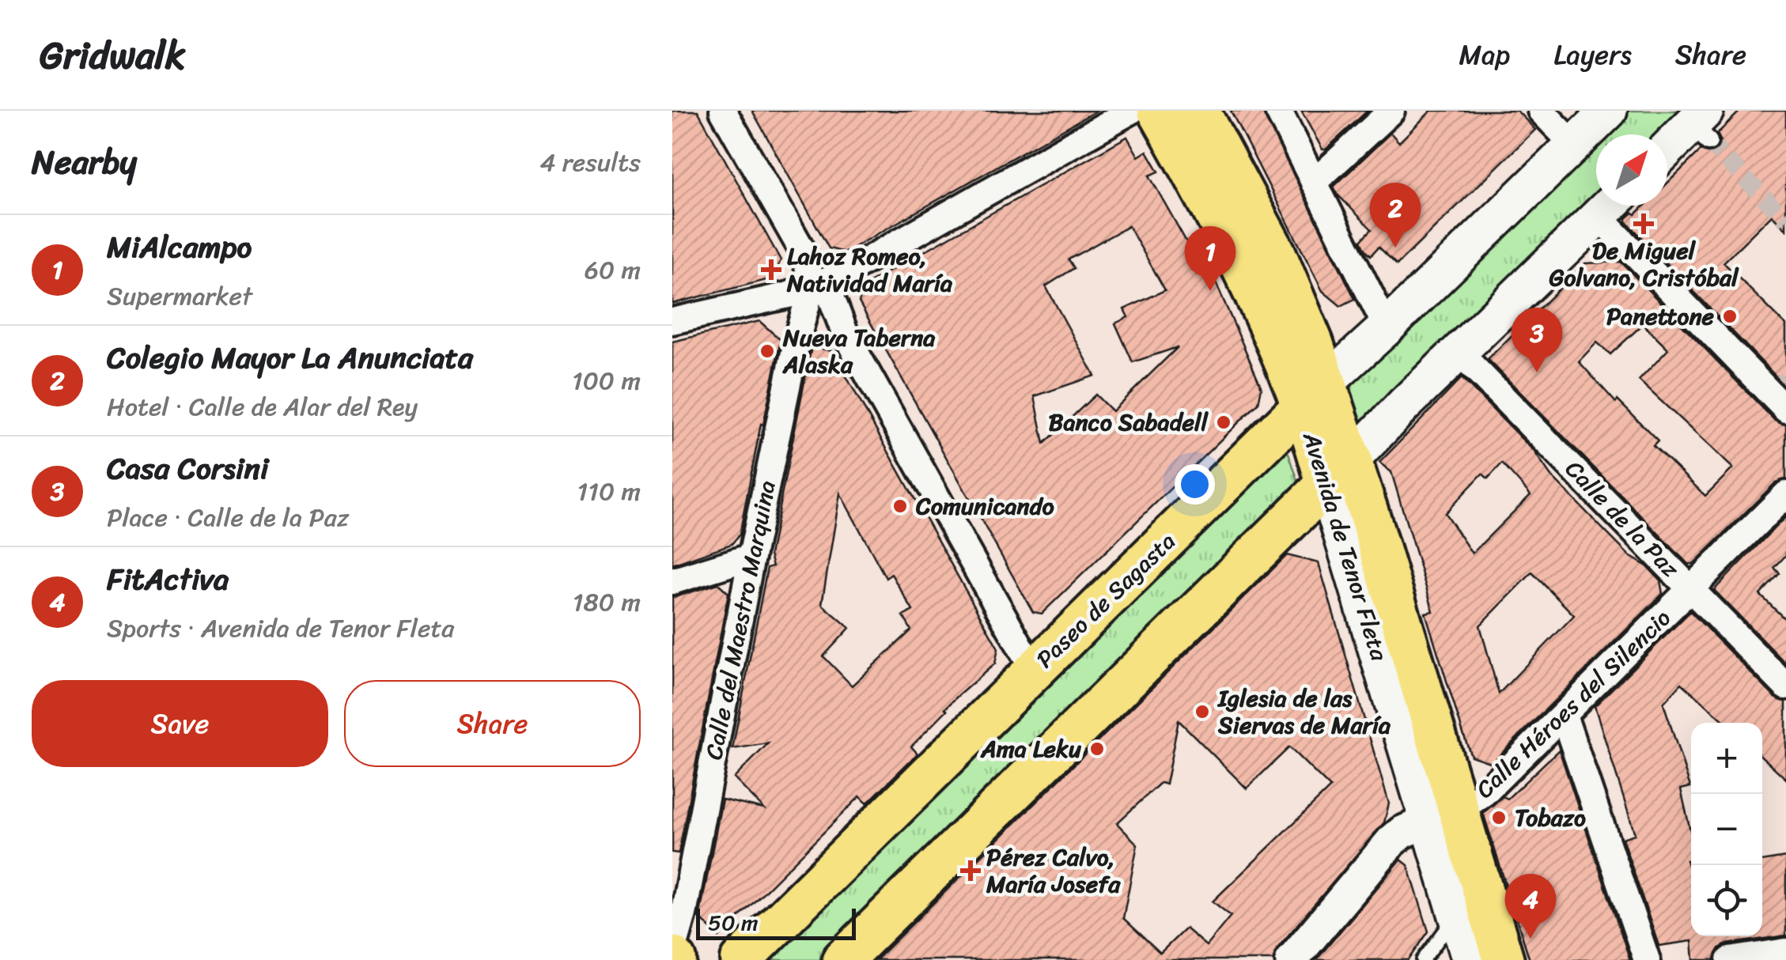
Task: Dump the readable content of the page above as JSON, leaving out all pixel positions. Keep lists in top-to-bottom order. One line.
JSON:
{"streets":{"main road":["Avenida de Tenor Fleta","Paseo de Sagasta"],"street":["Calle de la Paz","Calle del Maestro Marquina","Calle Héroes del Silencio"]},"crossings":[["Calle de la Paz","Calle Héroes del Silencio"],["Avenida de Tenor Fleta","Paseo de Sagasta"],["Avenida de Tenor Fleta","Calle Héroes del Silencio"]],"places":{"health":["De Miguel Golvano, Cristóbal","Lahoz Romeo, Natividad María","Pérez Calvo, María Josefa"],"other":["Panettone","Nueva Taberna Alaska","Banco Sabadell","Comunicando","Iglesia de las Siervas de María","Ama Leku","Tobazo"]},"scale_bar":"50 m","north":"top right","page":{"header":"Gridwalk","nav":["Map","Layers","Share"],"heading":["Nearby","4 results"],"pins":["2","1","3","4"],"list":[{"mark":"1","name":"MiAlcampo","note":"Supermarket","value":"60 m"},{"mark":"2","name":"Colegio Mayor La Anunciata","note":"Hotel · Calle de Alar del Rey","value":"100 m"},{"mark":"3","name":"Casa Corsini","note":"Place · Calle de la Paz","value":"110 m"},{"mark":"4","name":"FitActiva","note":"Sports · Avenida de Tenor Fleta","value":"180 m"}],"buttons":["Save","Share"],"map_buttons":["+","−"],"scale":"50 m"}}
